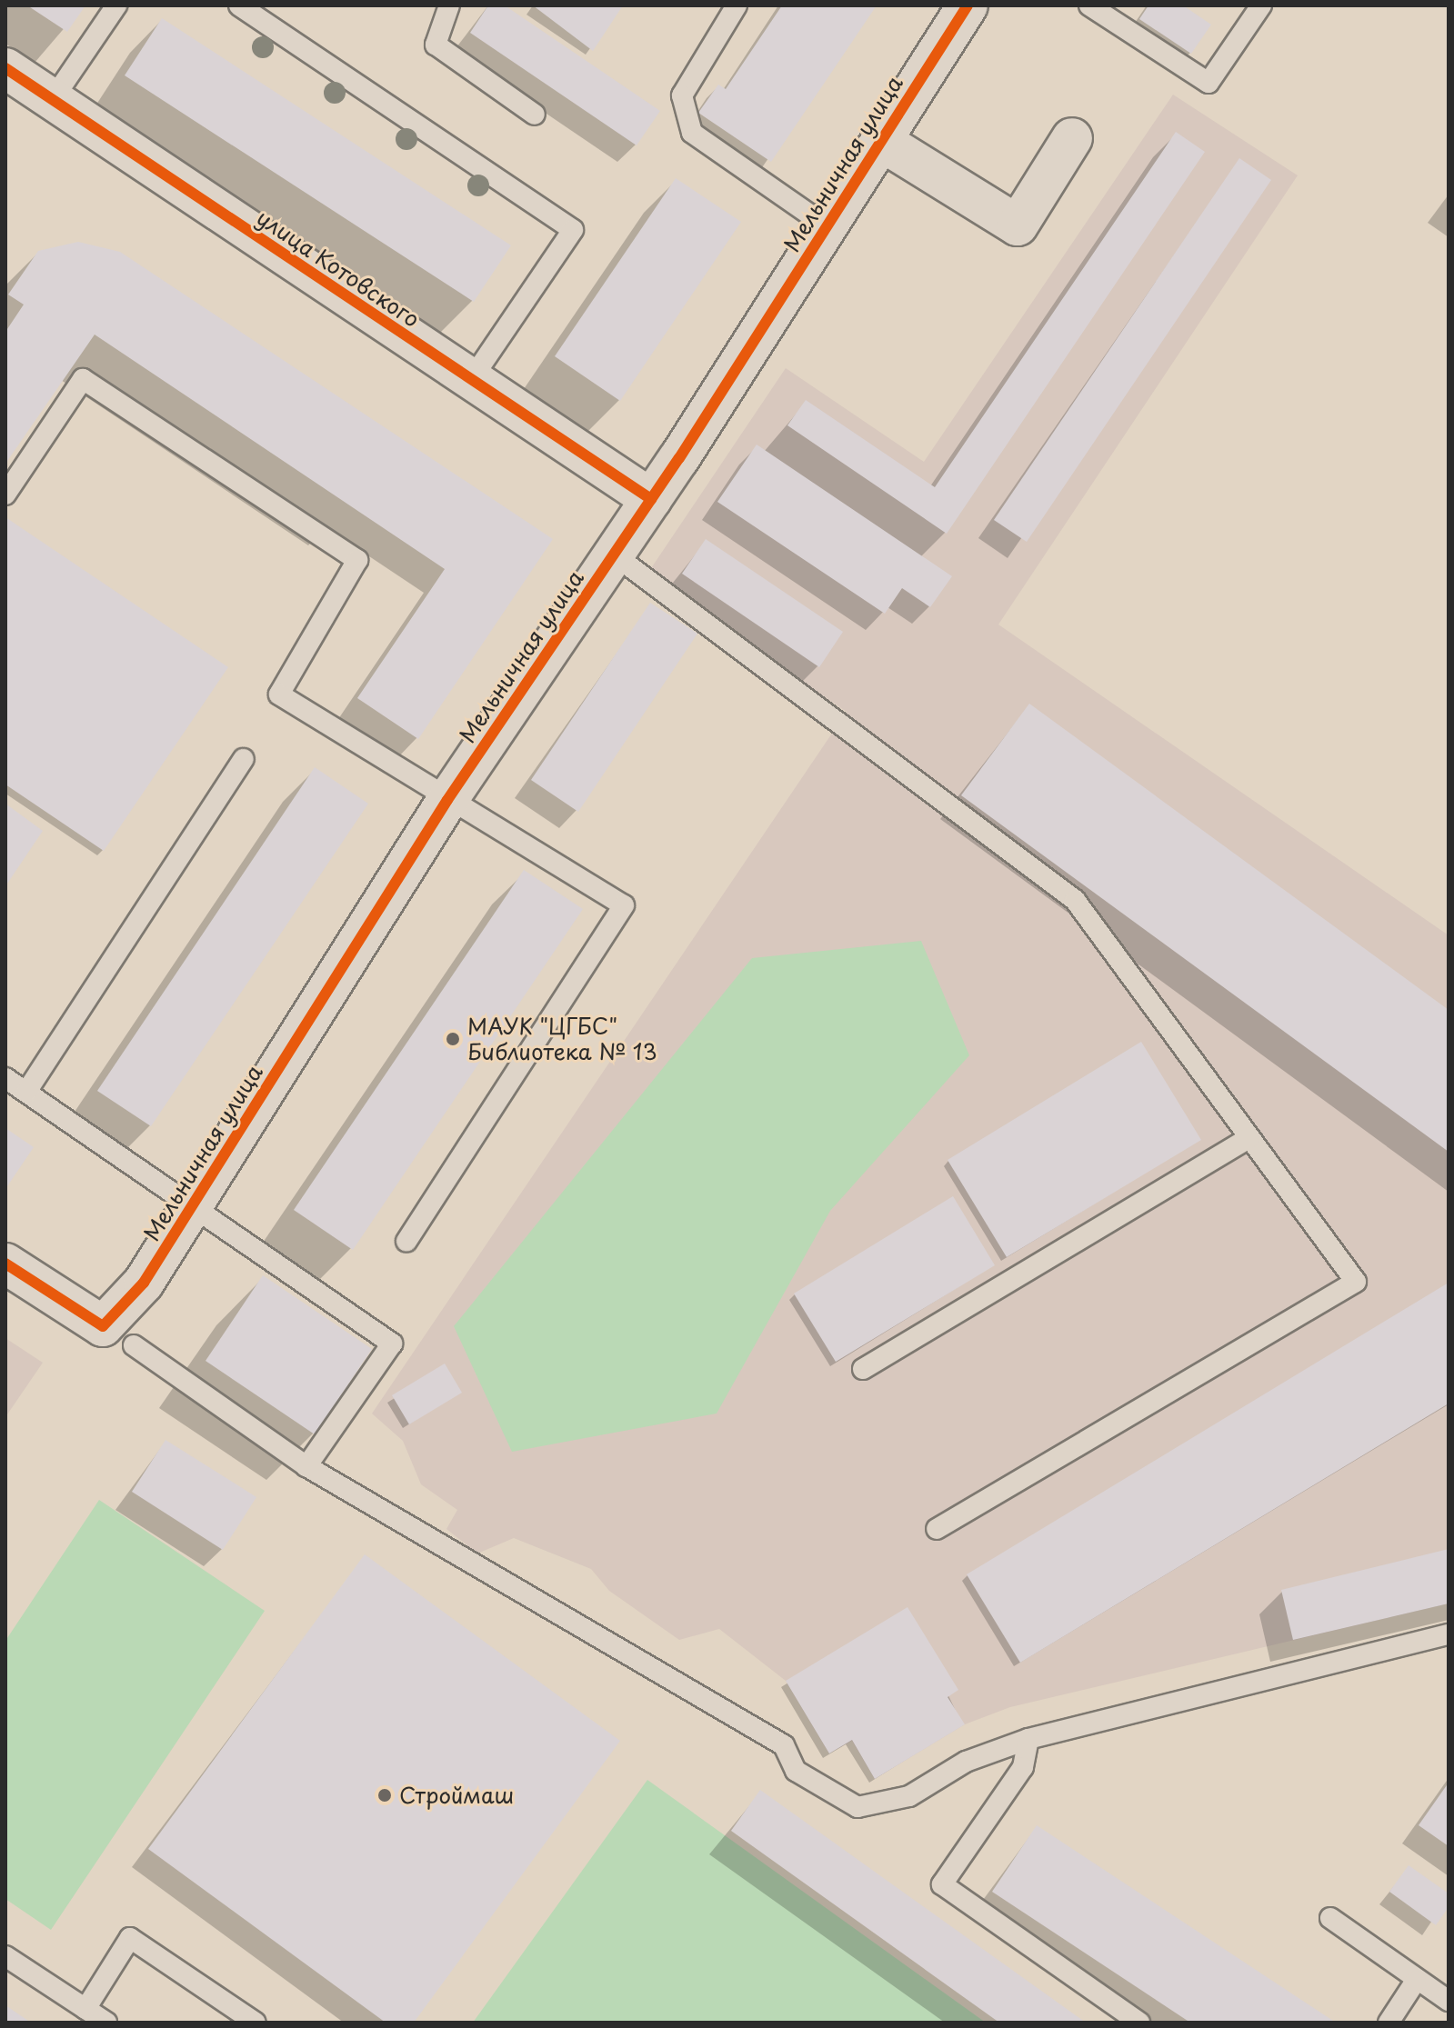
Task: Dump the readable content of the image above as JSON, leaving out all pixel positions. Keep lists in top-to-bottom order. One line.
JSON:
{"streets":{"street":["Мельничная улица","улица Котовского"]},"crossings":[["Мельничная улица","улица Котовского"]],"places":["МАУК \"ЦГБС\" Библиотека № 13","Строймаш"]}
